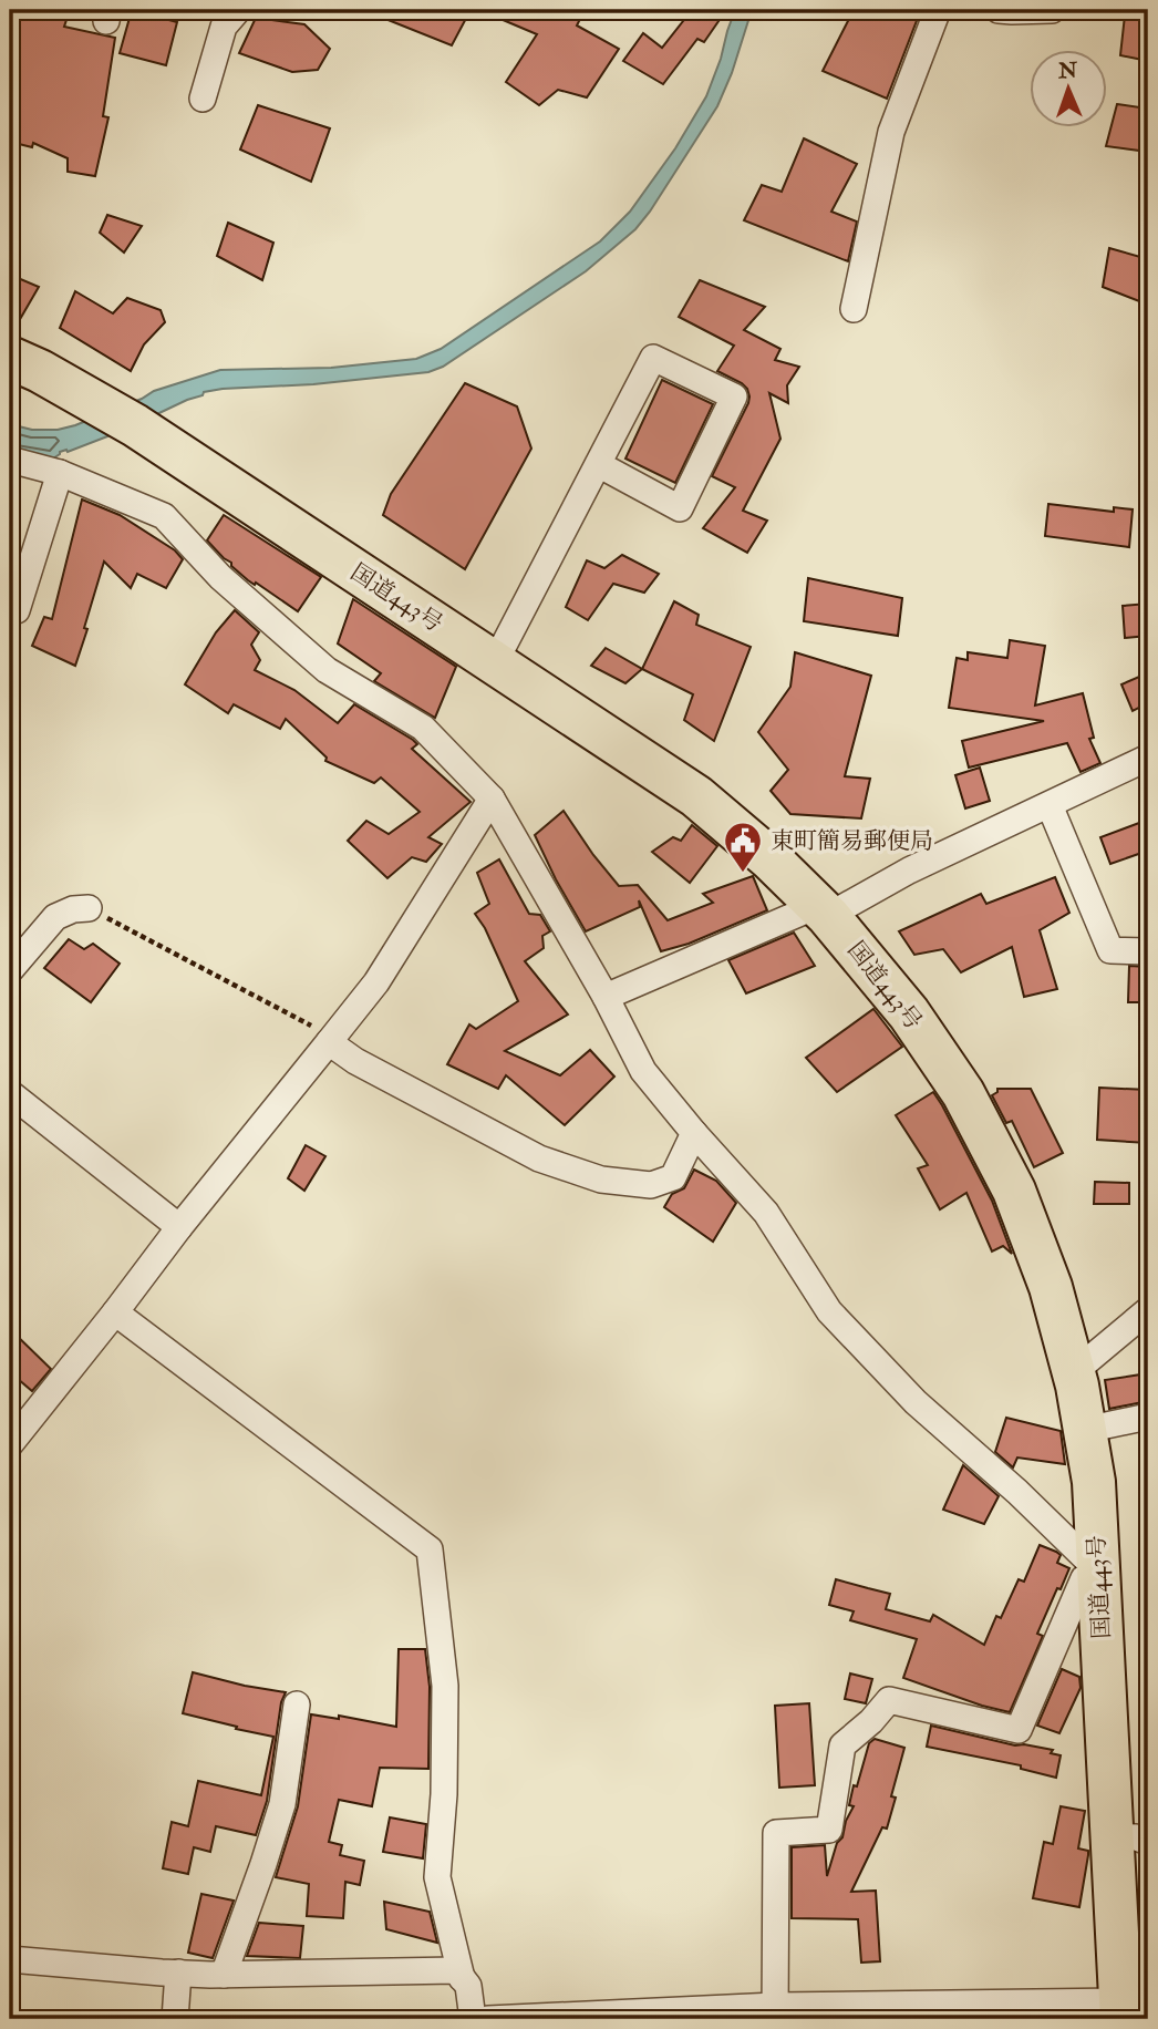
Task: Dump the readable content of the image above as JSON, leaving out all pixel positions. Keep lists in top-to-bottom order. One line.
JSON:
{"streets":{"highway":["国道443号"]},"places":{"public building":["東町簡易郵便局"]},"north":"top"}
